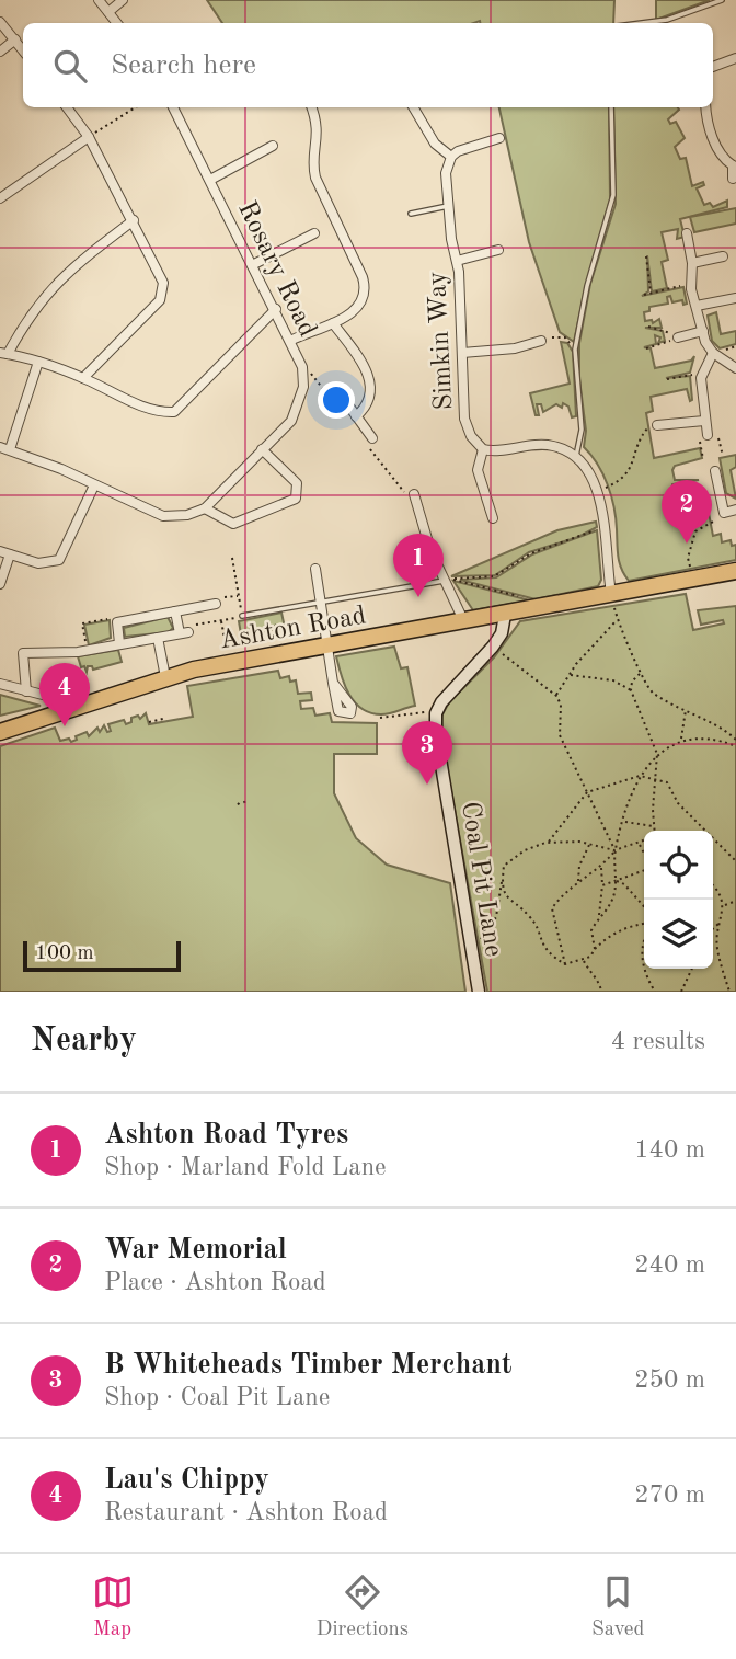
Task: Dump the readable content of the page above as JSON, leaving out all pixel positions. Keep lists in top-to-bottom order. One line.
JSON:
{"streets":{"highway":["Ashton Road"],"street":["Rosary Road","Simkin Way","Coal Pit Lane"]},"scale_bar":"100 m","page":{"search":"Search here","pins":["2","1","4","3"],"scale":"100 m","heading":["Nearby","4 results"],"list":[{"mark":"1","name":"Ashton Road Tyres","note":"Shop · Marland Fold Lane","value":"140 m"},{"mark":"2","name":"War Memorial","note":"Place · Ashton Road","value":"240 m"},{"mark":"3","name":"B Whiteheads Timber Merchant","note":"Shop · Coal Pit Lane","value":"250 m"},{"mark":"4","name":"Lau's Chippy","note":"Restaurant · Ashton Road","value":"270 m"}],"nav":["Map","Directions","Saved"]}}
